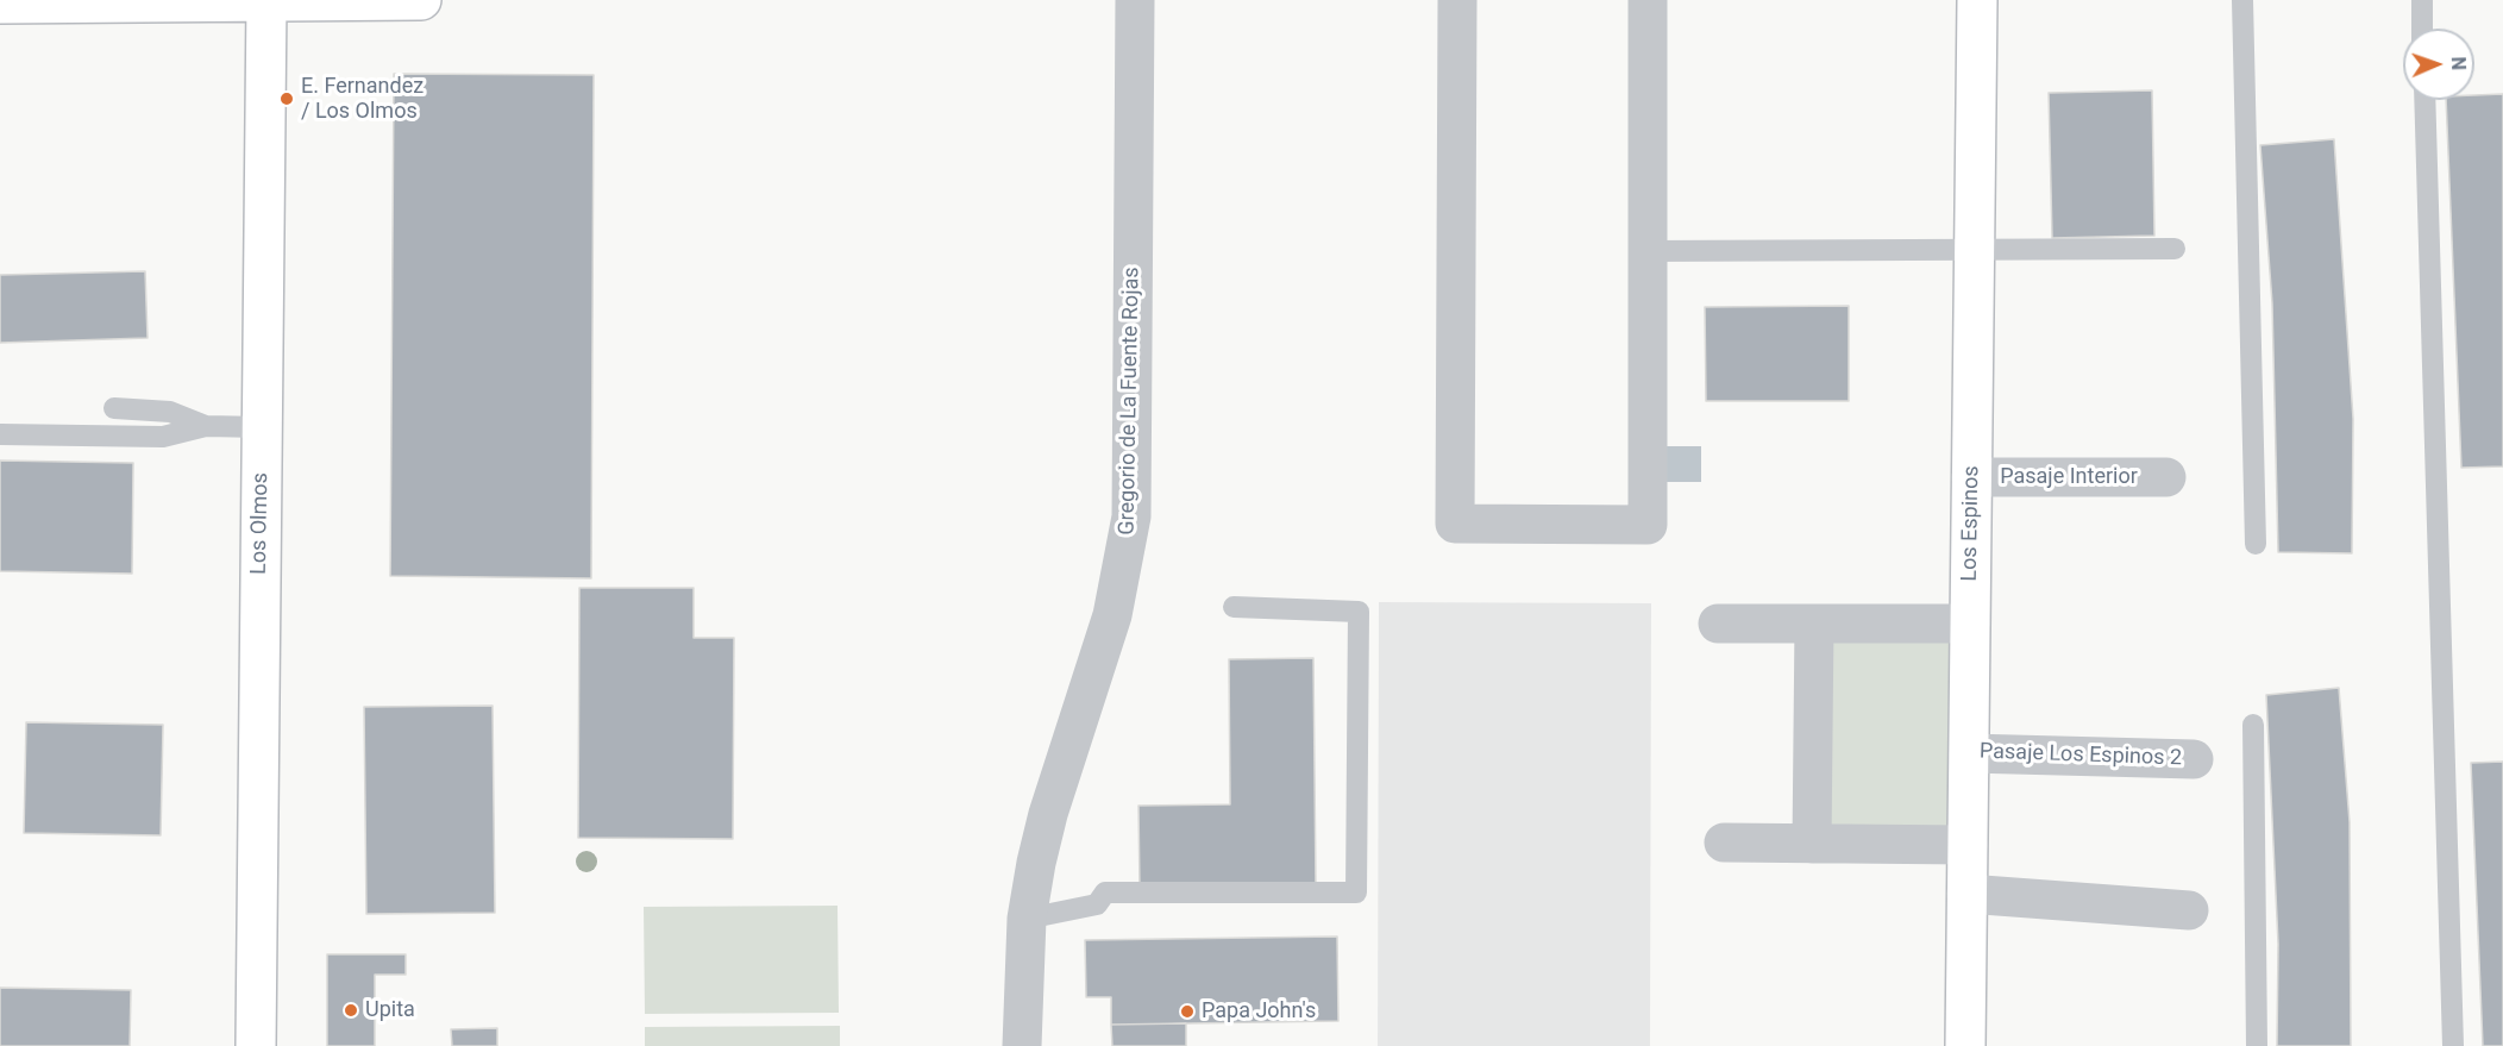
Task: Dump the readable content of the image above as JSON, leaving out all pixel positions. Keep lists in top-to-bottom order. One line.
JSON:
{"streets":{"street":["Gregorio de La Fuente Rojas","Pasaje Interior","Los Olmos","Los Espinos","Pasaje Los Espinos 2"]},"crossings":[["Pasaje Interior","Los Espinos"],["Los Espinos","Pasaje Los Espinos 2"]],"places":["E. Fernandez / Los Olmos","Upita","Papa John's"],"north":"right"}
